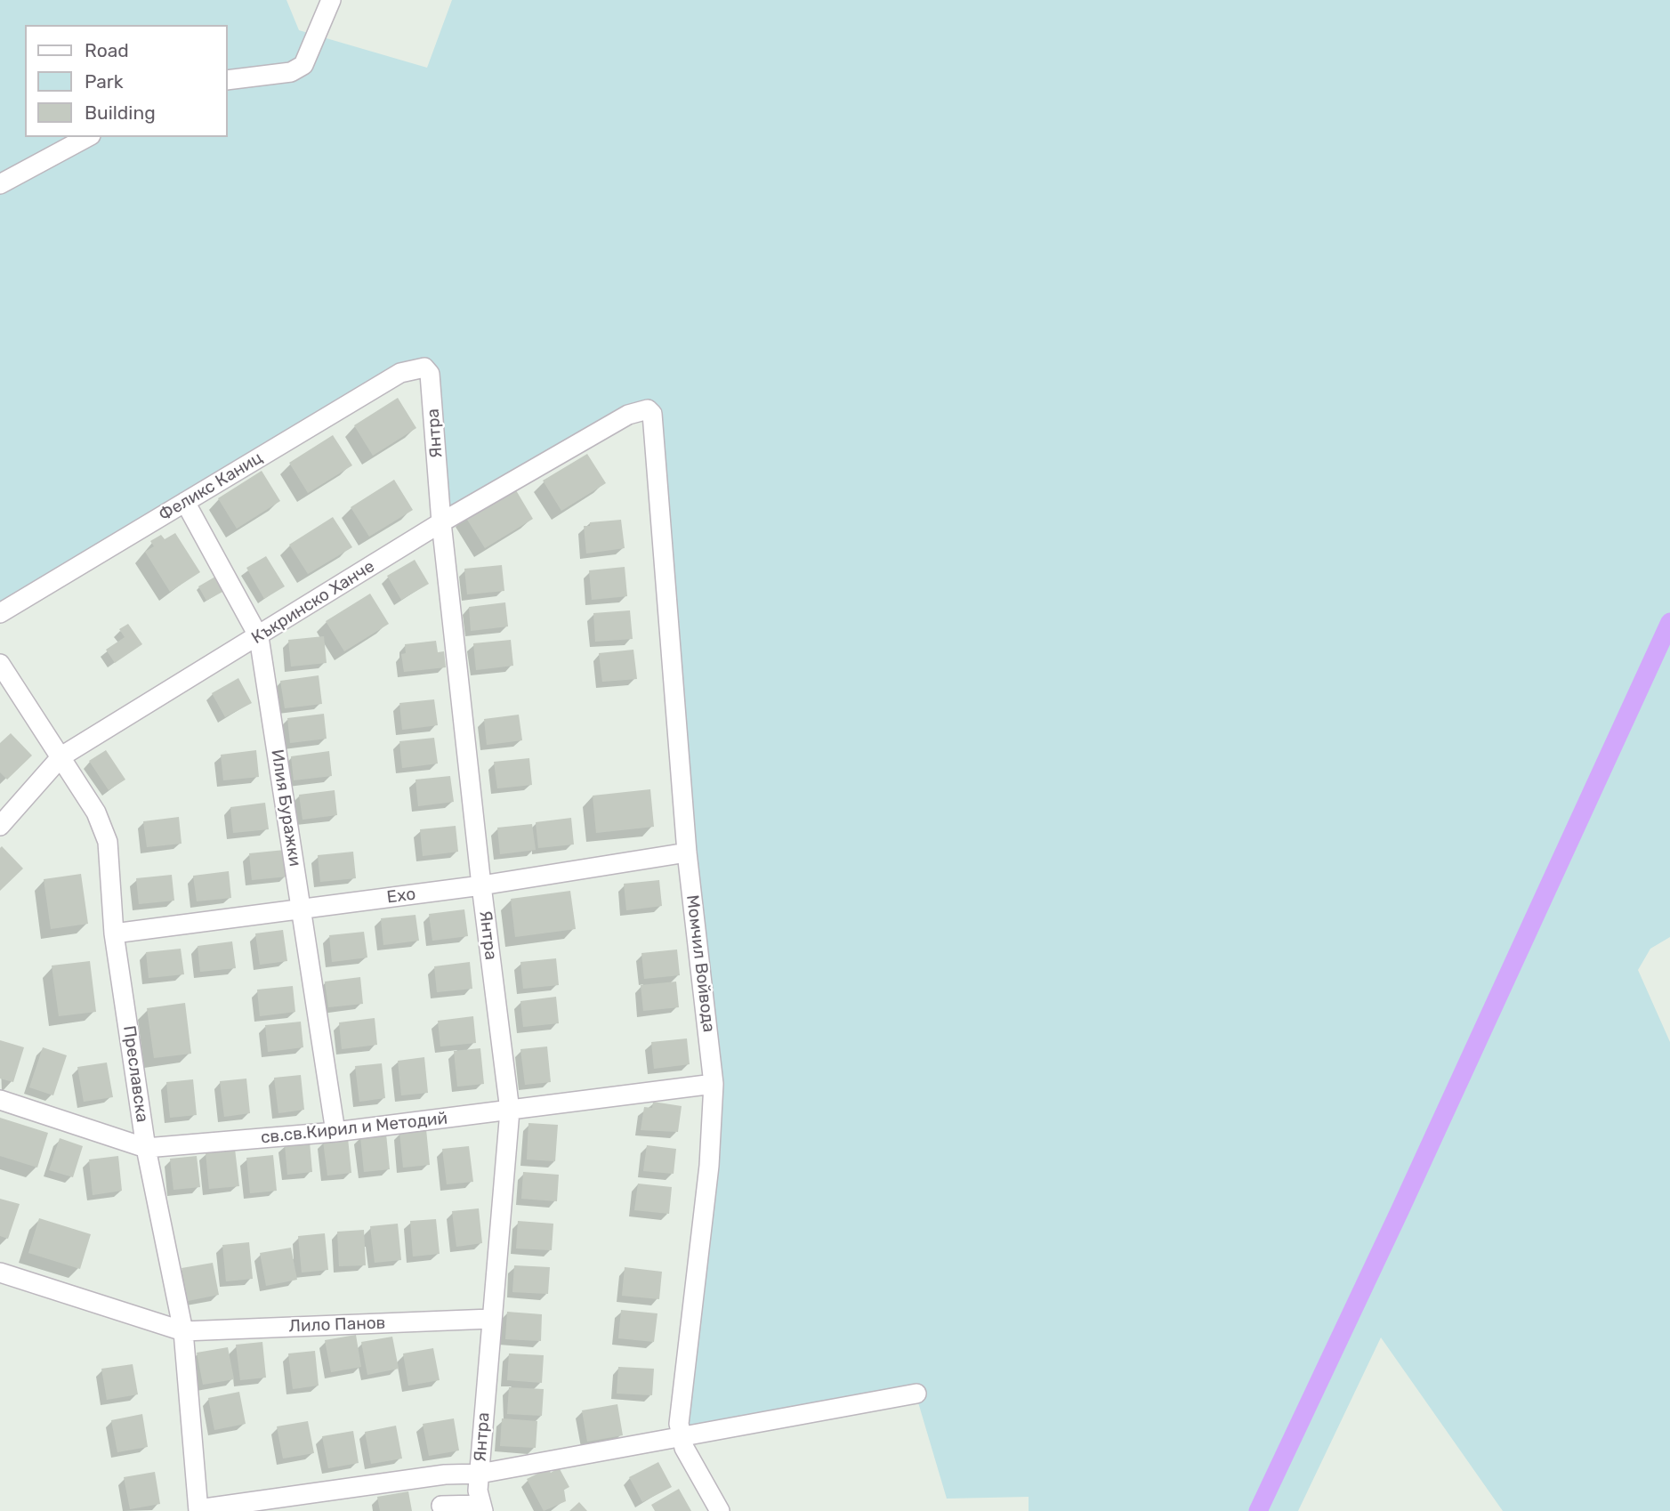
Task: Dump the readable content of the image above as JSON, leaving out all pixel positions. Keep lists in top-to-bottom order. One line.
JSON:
{"streets":{"street":["Янтра","Феликс Каниц","Къкринско Ханче","Илия Буражки","Ехо","Момчил Войвода","Преславска","св.св.Кирил и Методий","Лило Панов"]},"crossings":[["Янтра","Феликс Каниц"],["Янтра","Къкринско Ханче"],["Янтра","Ехо"],["Янтра","св.св.Кирил и Методий"],["Янтра","Лило Панов"],["Феликс Каниц","Илия Буражки"],["Къкринско Ханче","Илия Буражки"],["Къкринско Ханче","Момчил Войвода"],["Къкринско Ханче","Преславска"],["Илия Буражки","Ехо"],["Илия Буражки","св.св.Кирил и Методий"],["Ехо","Момчил Войвода"],["Ехо","Преславска"],["Момчил Войвода","св.св.Кирил и Методий"],["Преславска","св.св.Кирил и Методий"],["Преславска","Лило Панов"]],"legend":["Road","Park","Building"]}
